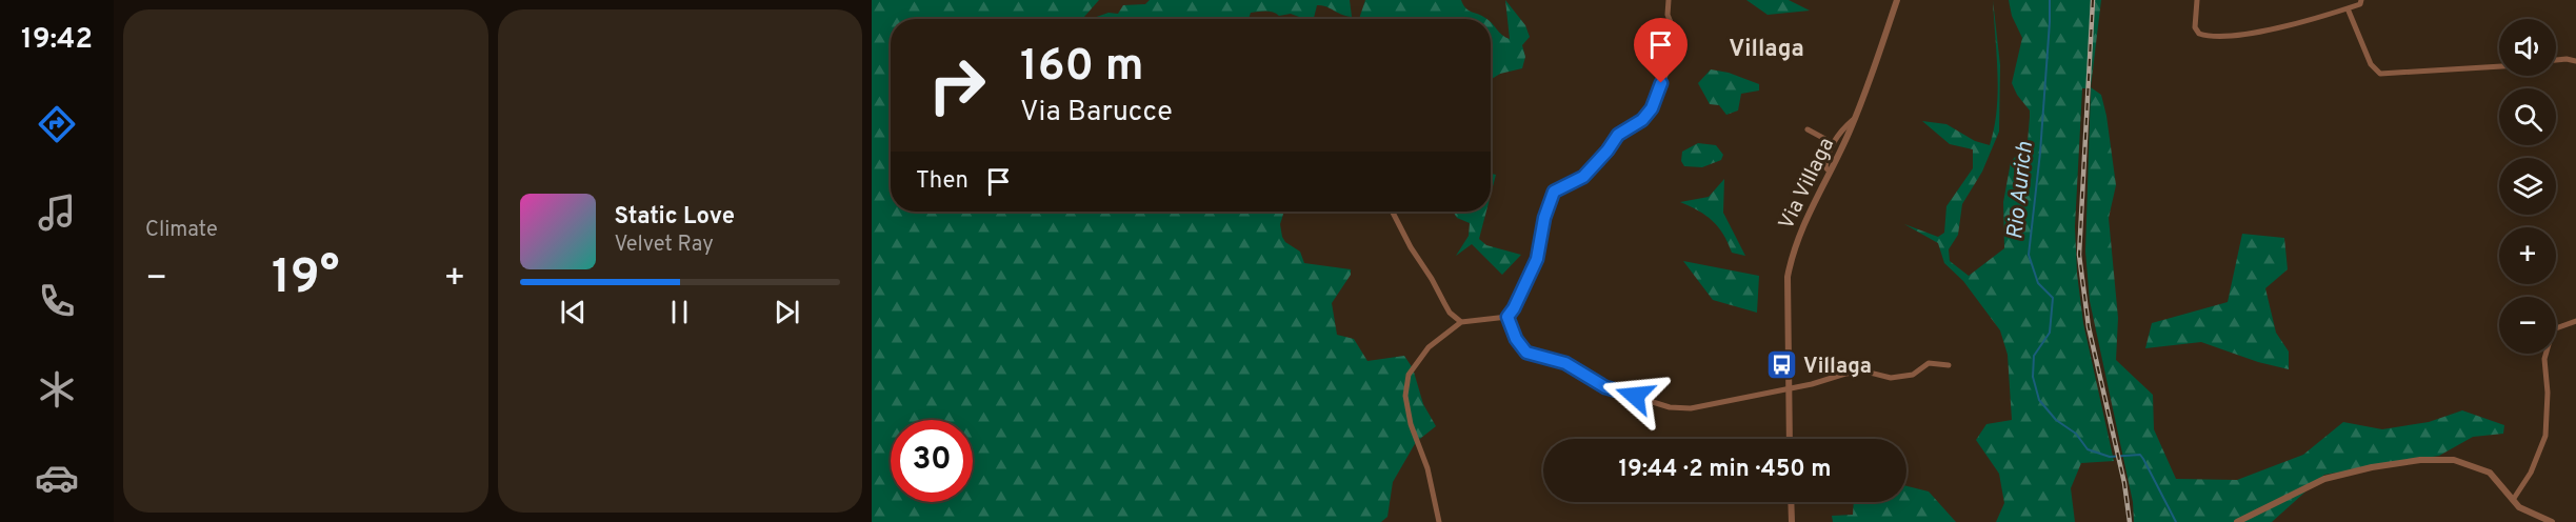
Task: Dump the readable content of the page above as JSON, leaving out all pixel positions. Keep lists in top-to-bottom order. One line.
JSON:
{"streets":{"street":["Via Villaga"]},"districts":["Villaga"],"water":["Rio Aurich"],"places":{"bus stop":["Villaga"]},"page":{"tabs":"19:42","tile":"Climate","map_buttons":["+","−"],"turn":["160 m","Via Barucce"],"then":"Then","song":["Static Love","Velvet Ray"],"heat":["−","19°","+"],"limit":"30","trip":"19:44 · 2 min · 450 m"}}
